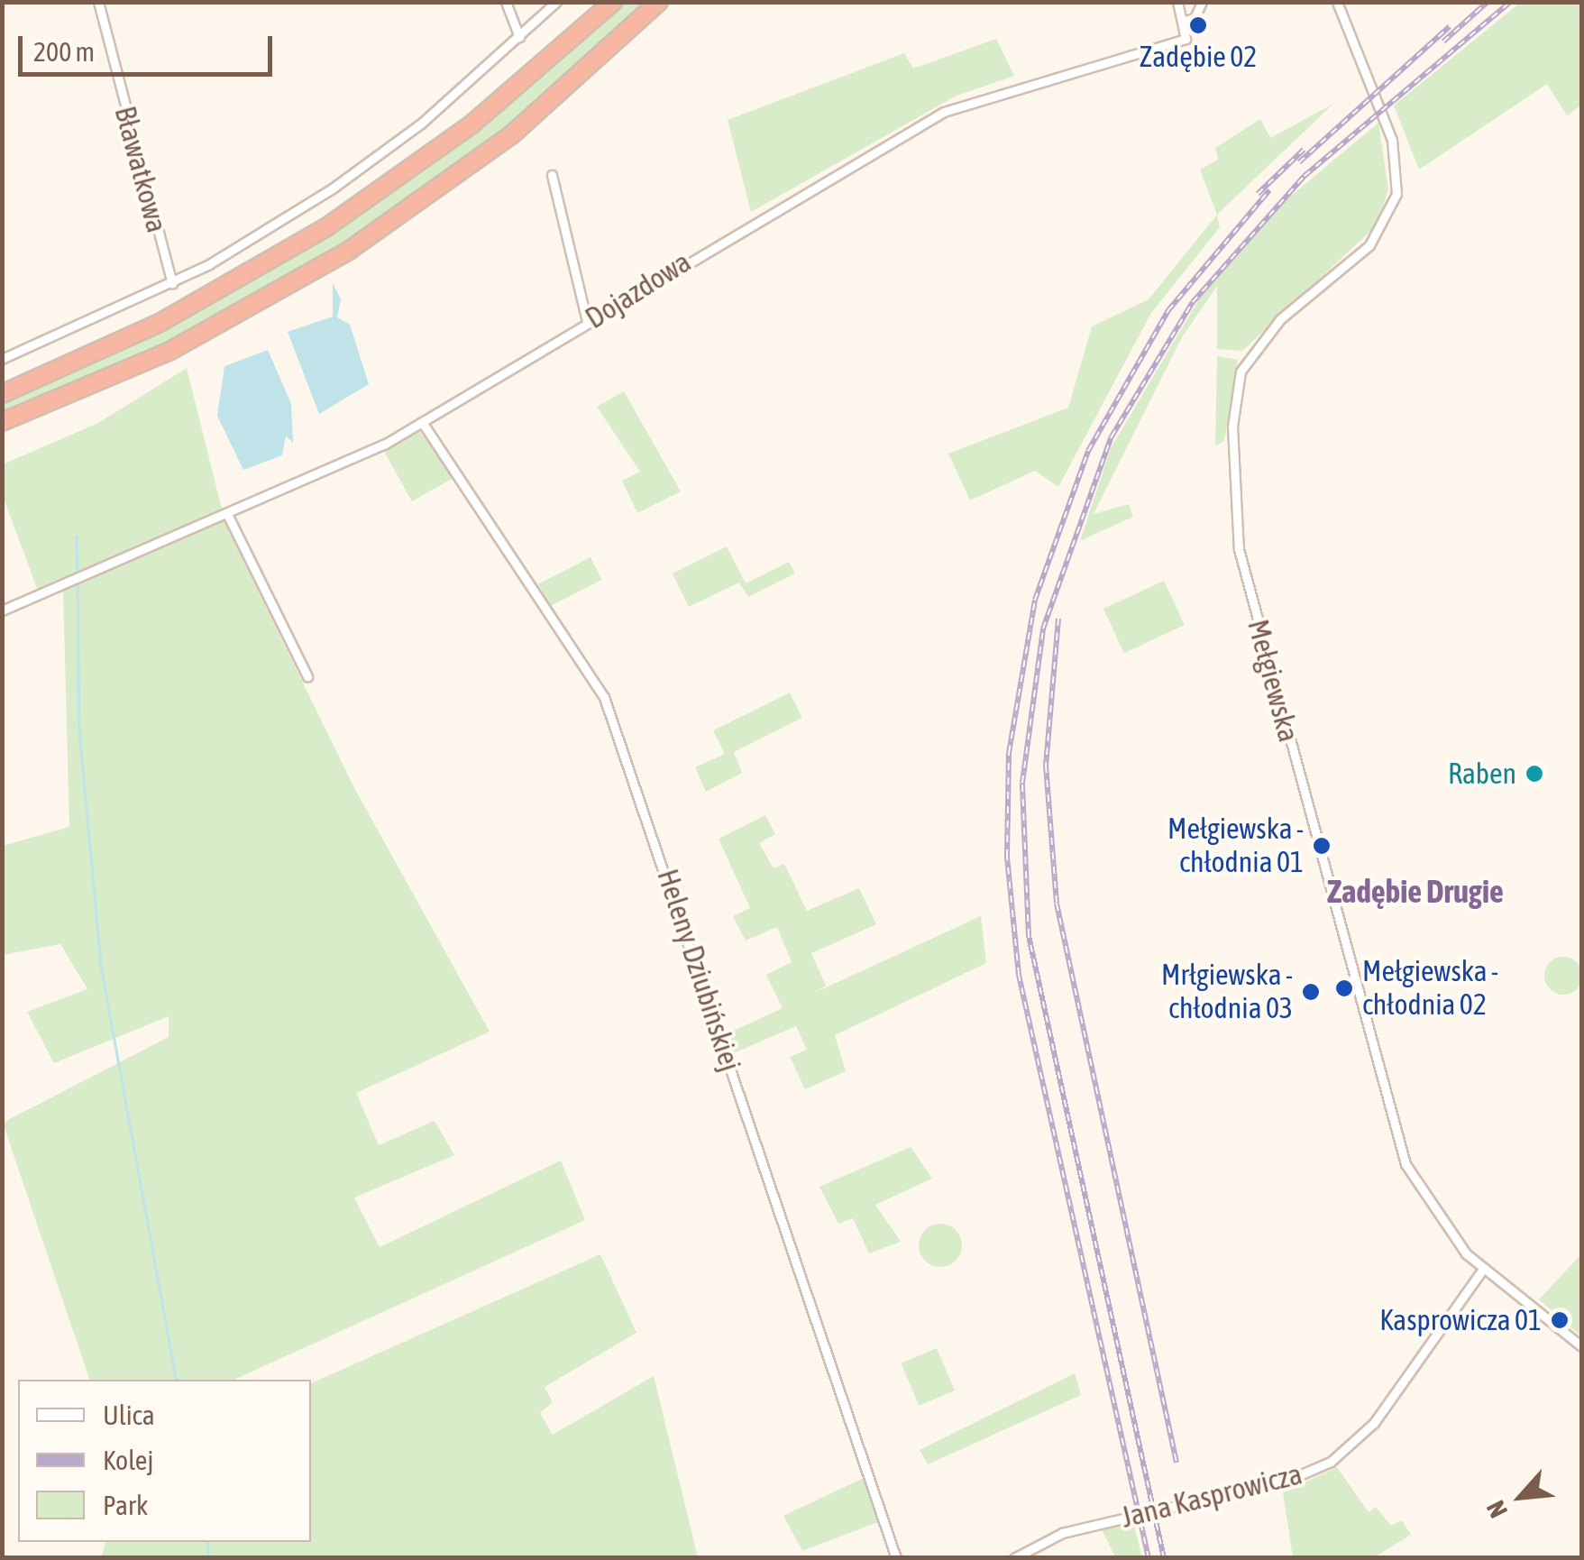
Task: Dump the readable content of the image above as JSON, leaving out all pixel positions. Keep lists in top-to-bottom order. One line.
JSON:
{"streets":{"street":["Bławatkowa","Dojazdowa","Mełgiewska","Heleny Dziubińskiej","Jana Kasprowicza"]},"crossings":[["Dojazdowa","Heleny Dziubińskiej"],["Mełgiewska","Jana Kasprowicza"]],"districts":["Zadębie Drugie"],"places":["Zadębie 02","Raben","Mełgiewska - chłodnia 01","Mełgiewska - chłodnia 02","Mrłgiewska - chłodnia 03","Kasprowicza 01"],"legend":["Ulica","Kolej","Park"],"scale_bar":"200 m","north":"bottom left"}
